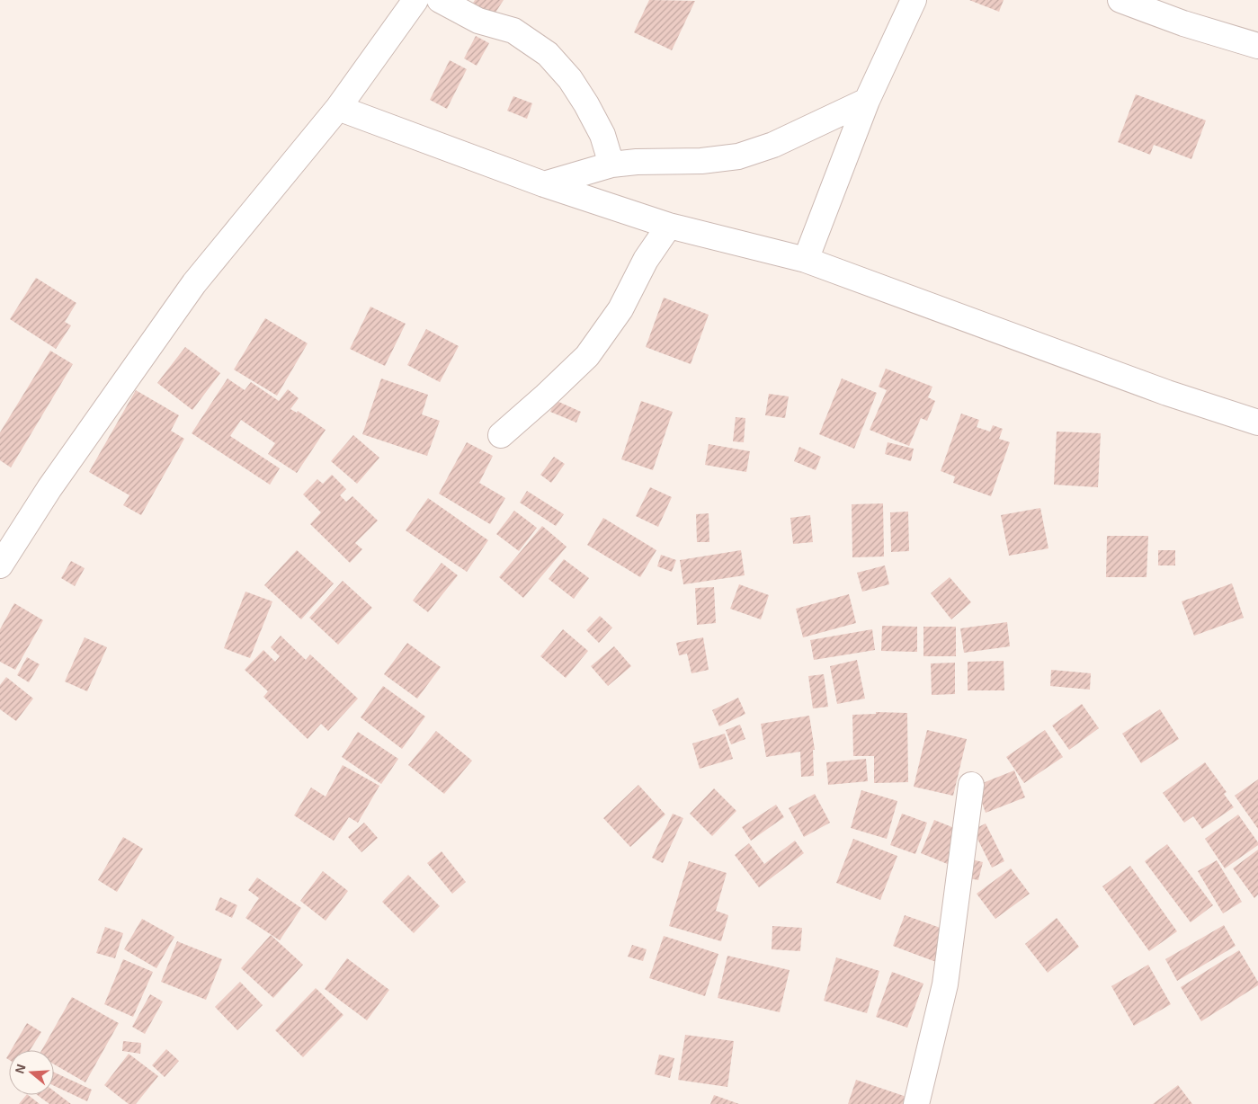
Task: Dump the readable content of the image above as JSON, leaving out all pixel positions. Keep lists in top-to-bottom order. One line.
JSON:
{"north":"left"}
